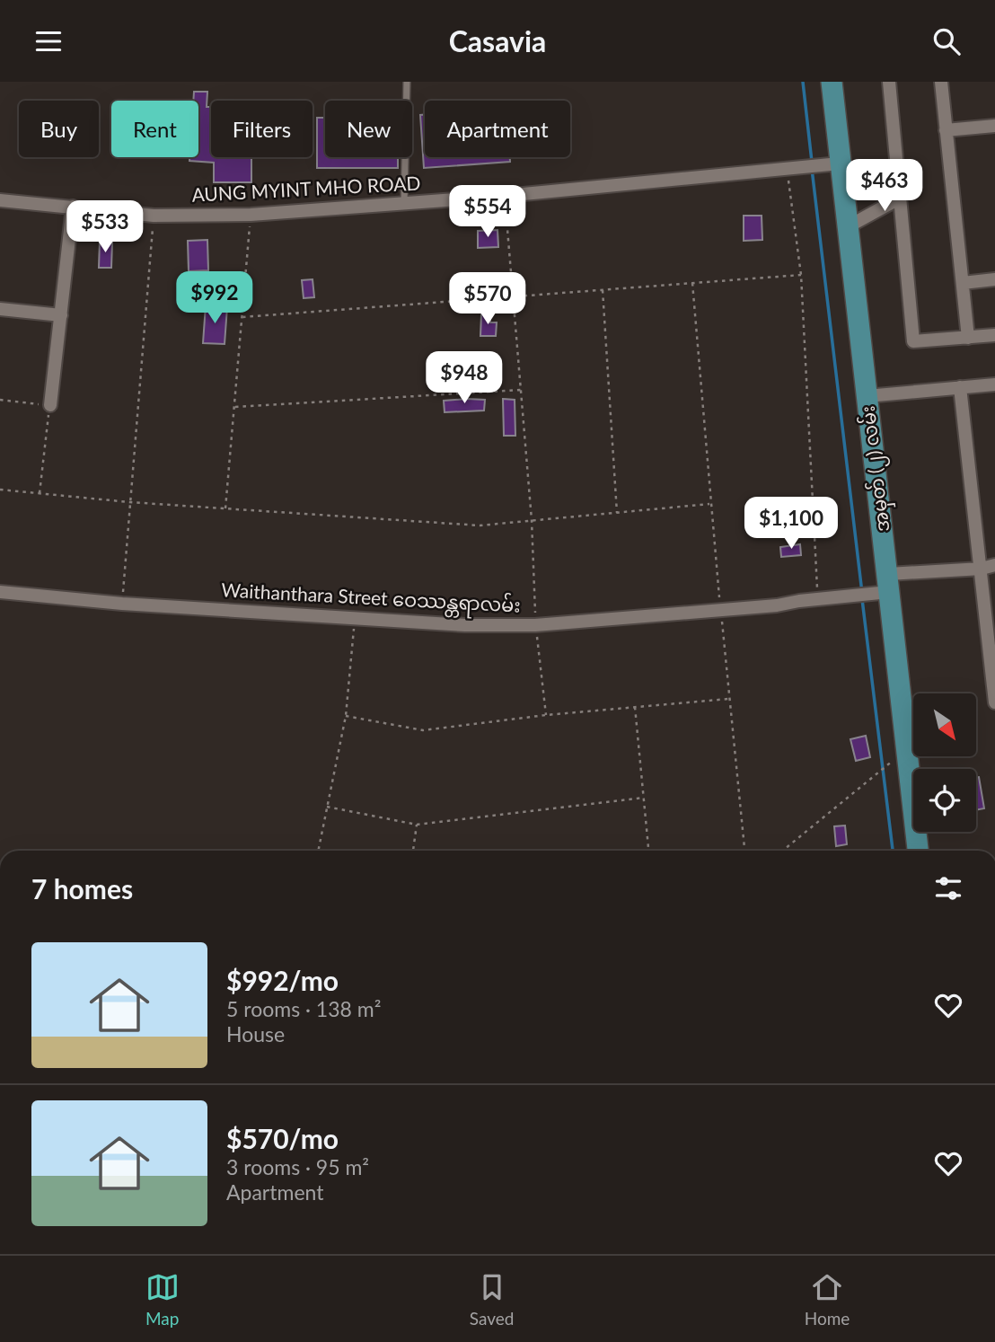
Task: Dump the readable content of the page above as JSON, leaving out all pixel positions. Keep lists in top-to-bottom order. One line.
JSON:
{"streets":{"main road":["အမှတ် (၂) လမ်း"],"street":["AUNG MYINT MHO ROAD","Waithanthara Street ဝေဿန္တရာလမ်း"]},"crossings":[["AUNG MYINT MHO ROAD","အမှတ် (၂) လမ်း"],["အမှတ် (၂) လမ်း","Waithanthara Street ဝေဿန္တရာလမ်း"]],"north":"bottom right","page":{"header":"Casavia","chip":["Buy","Rent","Filters","New","Apartment"],"price":["$463","$554","$533","$992","$570","$948","$1,100"],"heading":"7 homes","list":[{"name":"$992/mo","note":"5 rooms · 138 m² · House"},{"name":"$570/mo","note":"3 rooms · 95 m² · Apartment"}],"tabs":["Map","Saved","Home"]}}
